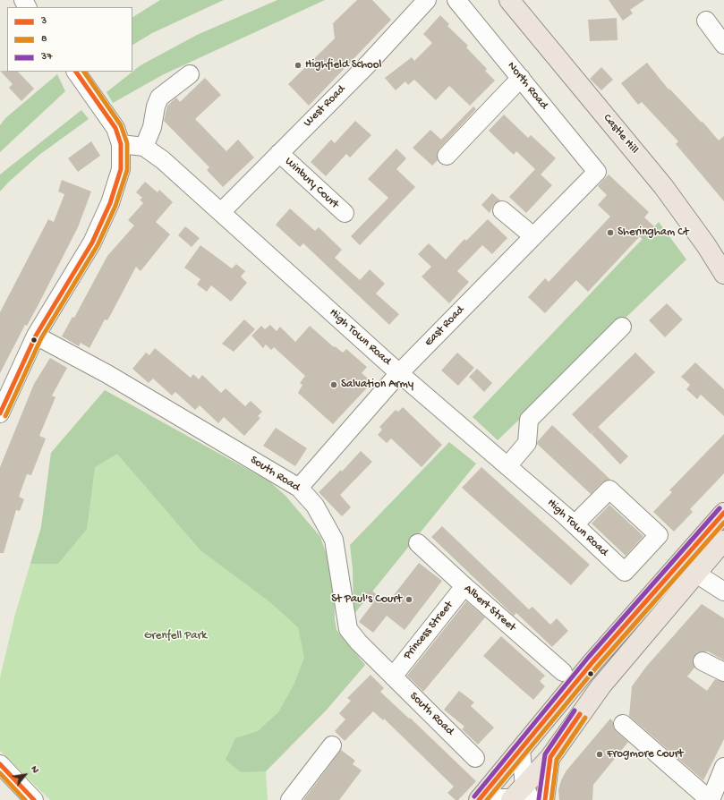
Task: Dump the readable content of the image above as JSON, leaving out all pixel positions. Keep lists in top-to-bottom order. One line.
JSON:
{"streets":{"main road":["Castle Hill"],"street":["North Road","West Road","Winbury Court","East Road","High Town Road","South Road","Albert Street","Princess Street"]},"crossings":[["North Road","East Road"],["West Road","Winbury Court"],["West Road","High Town Road"],["East Road","High Town Road"],["East Road","South Road"],["South Road","Princess Street"],["Albert Street","Princess Street"]],"parks":["Grenfell Park"],"places":["Highfield School","Sheringham Ct","Salvation Army","St Paul's Court","Frogmore Court"],"lines":["transit line 3","transit line 8","transit line 37"],"legend":["3","8","37"],"north":"top right"}
